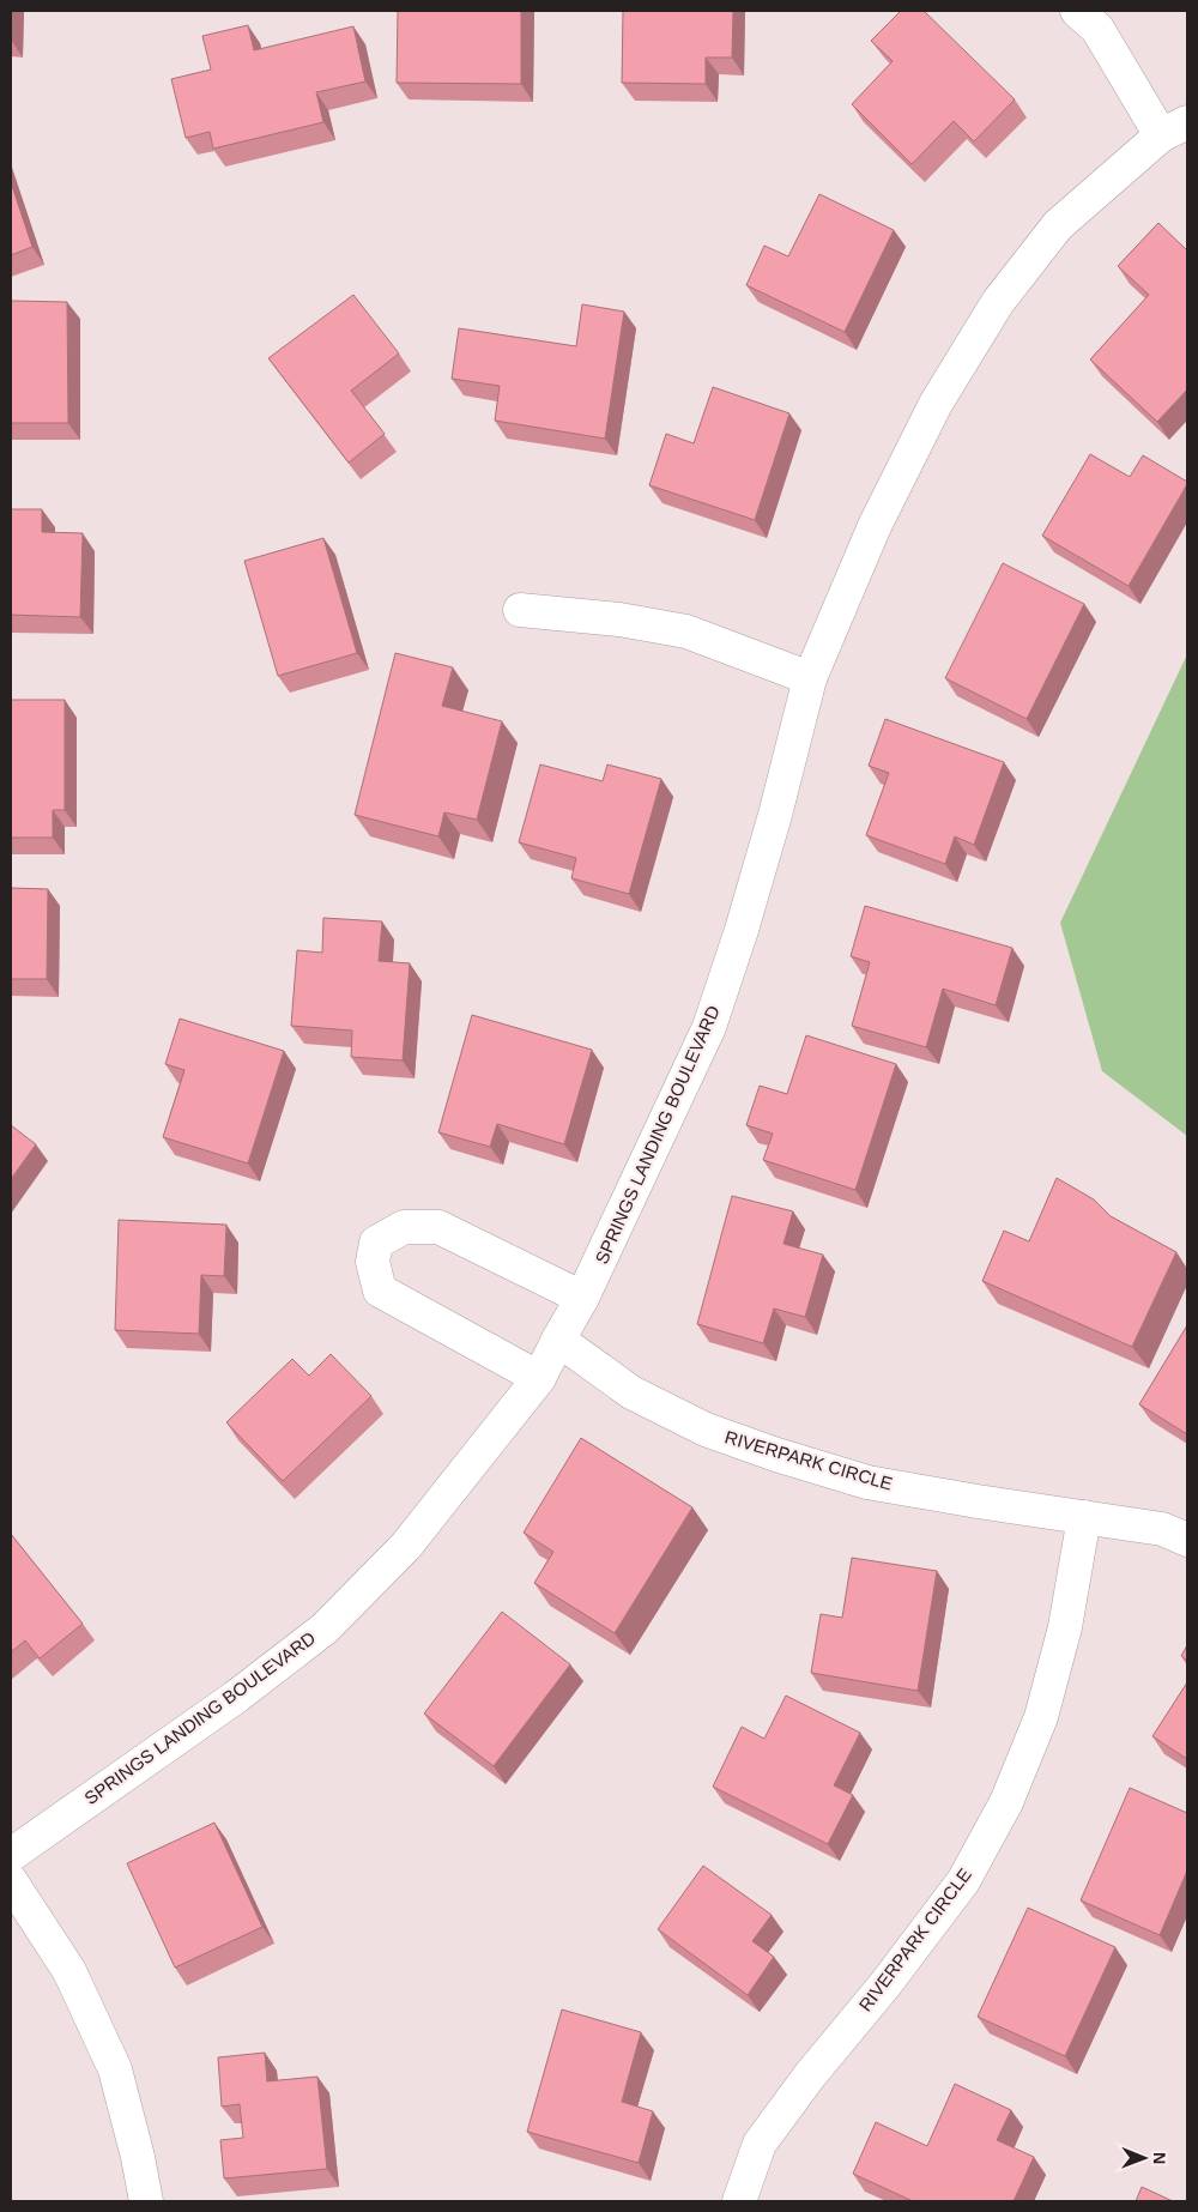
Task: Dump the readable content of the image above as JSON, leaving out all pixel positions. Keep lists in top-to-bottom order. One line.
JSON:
{"streets":{"street":["SPRINGS LANDING BOULEVARD","RIVERPARK CIRCLE"]},"crossings":[["SPRINGS LANDING BOULEVARD","RIVERPARK CIRCLE"]],"north":"right"}
